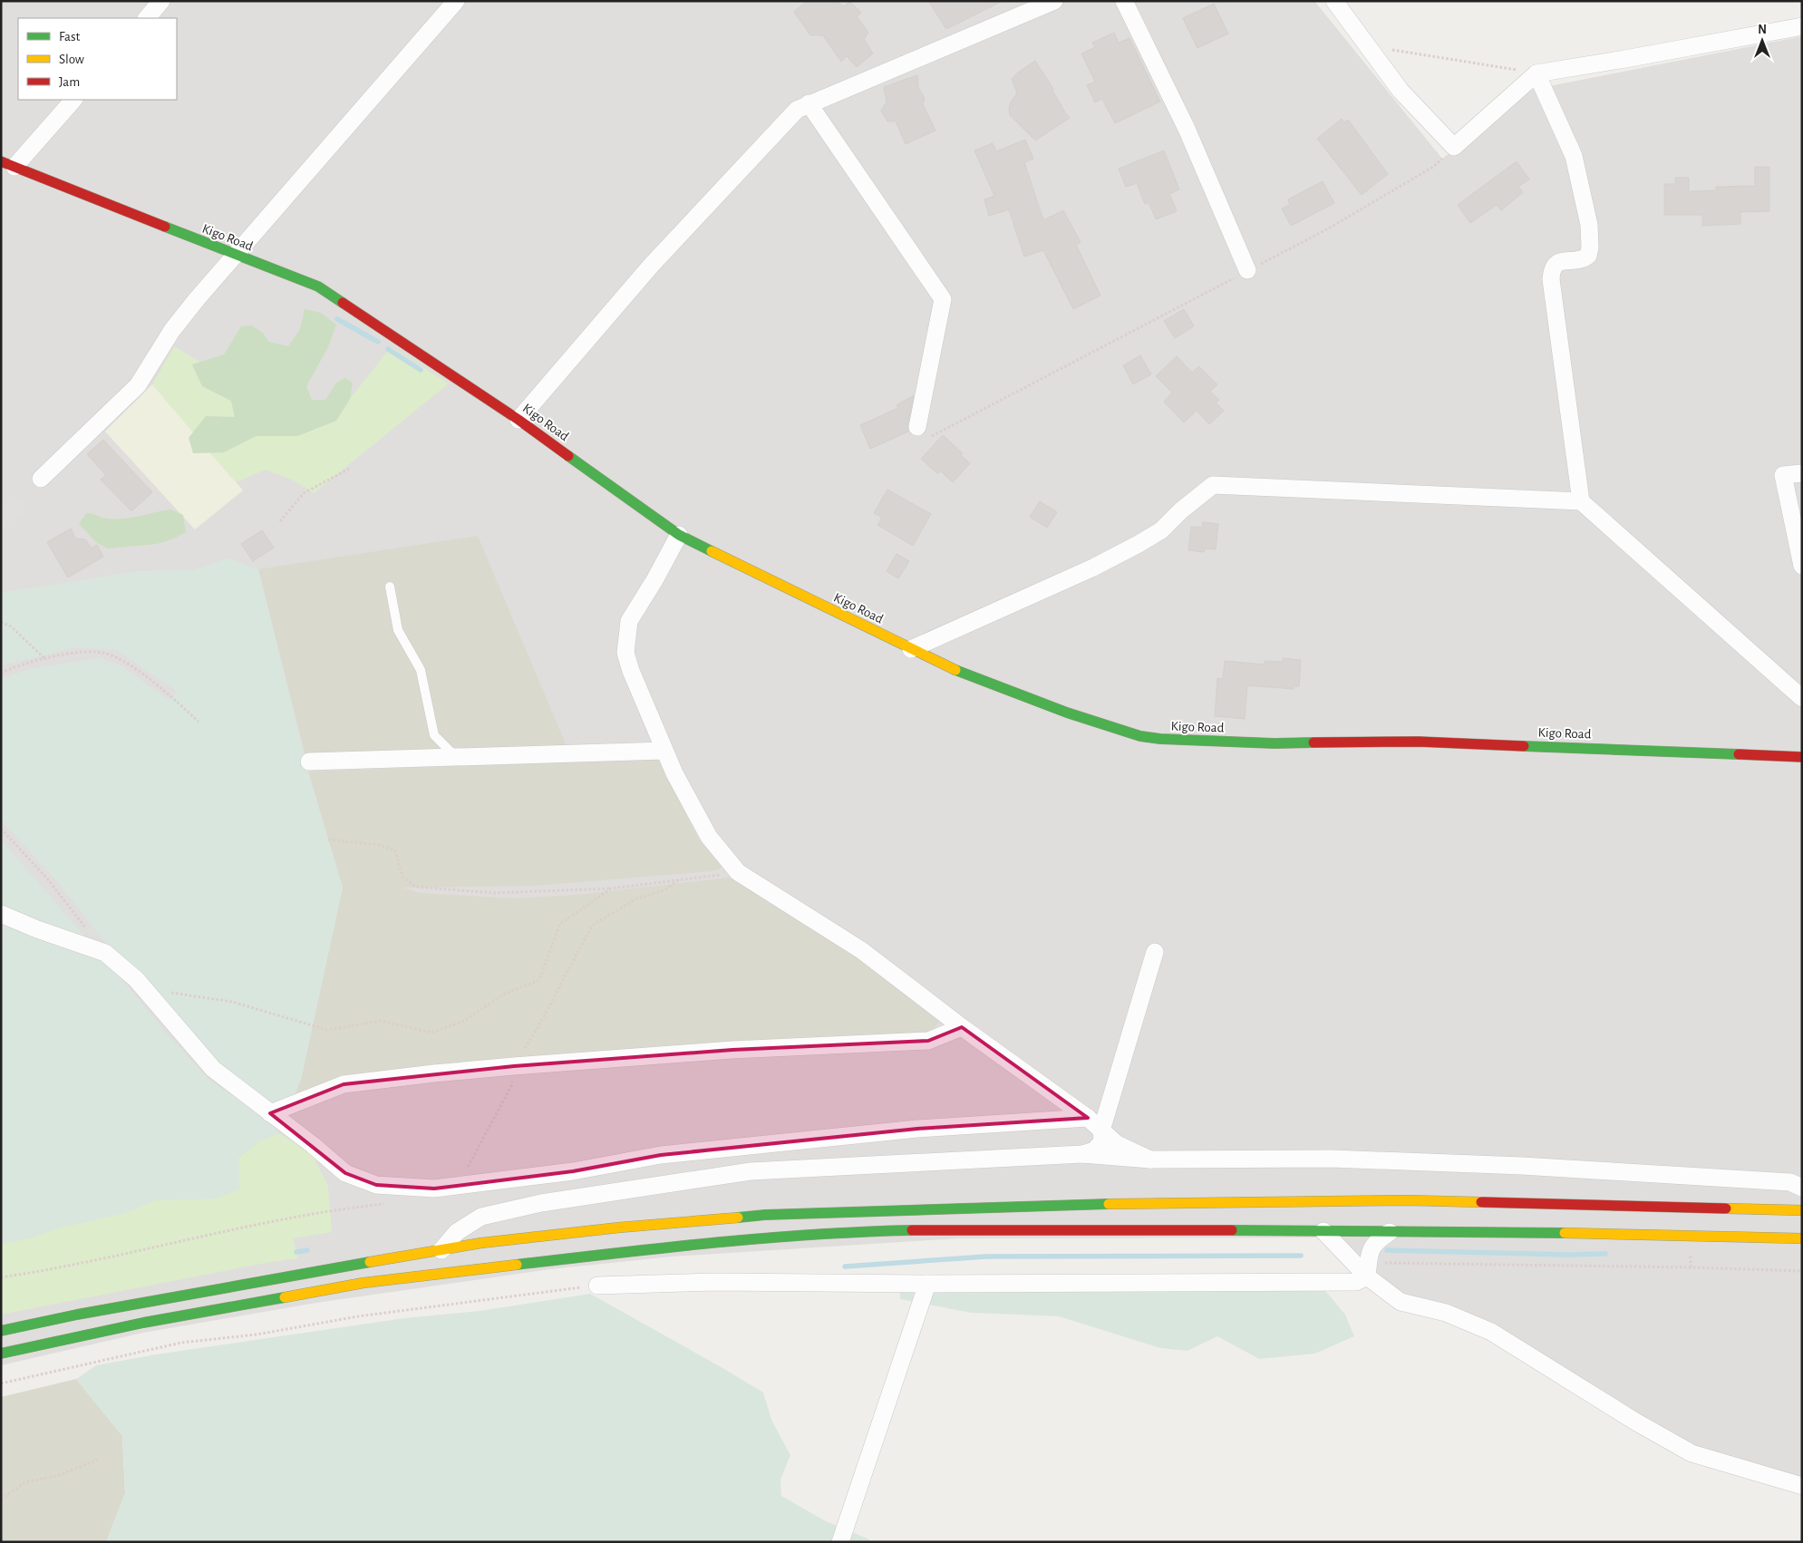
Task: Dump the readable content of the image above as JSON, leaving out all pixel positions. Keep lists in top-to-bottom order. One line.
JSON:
{"streets":{"main road":["Kigo Road"]},"legend":["Fast","Slow","Jam"],"north":"top"}
